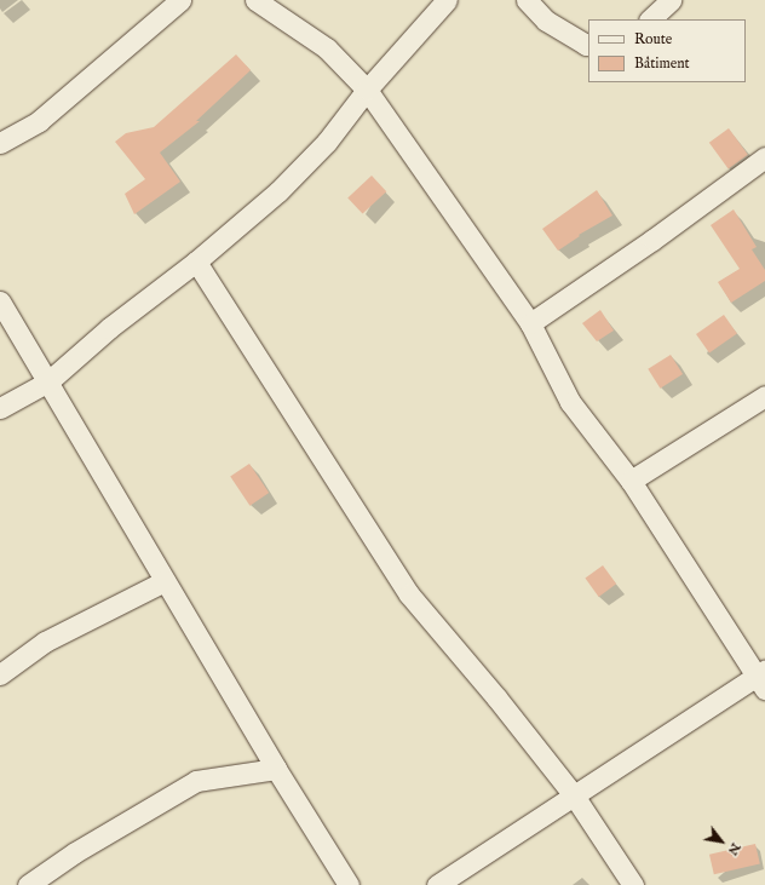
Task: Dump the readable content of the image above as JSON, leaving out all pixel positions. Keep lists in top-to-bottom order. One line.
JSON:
{"legend":["Route","Bâtiment"],"north":"bottom right"}
